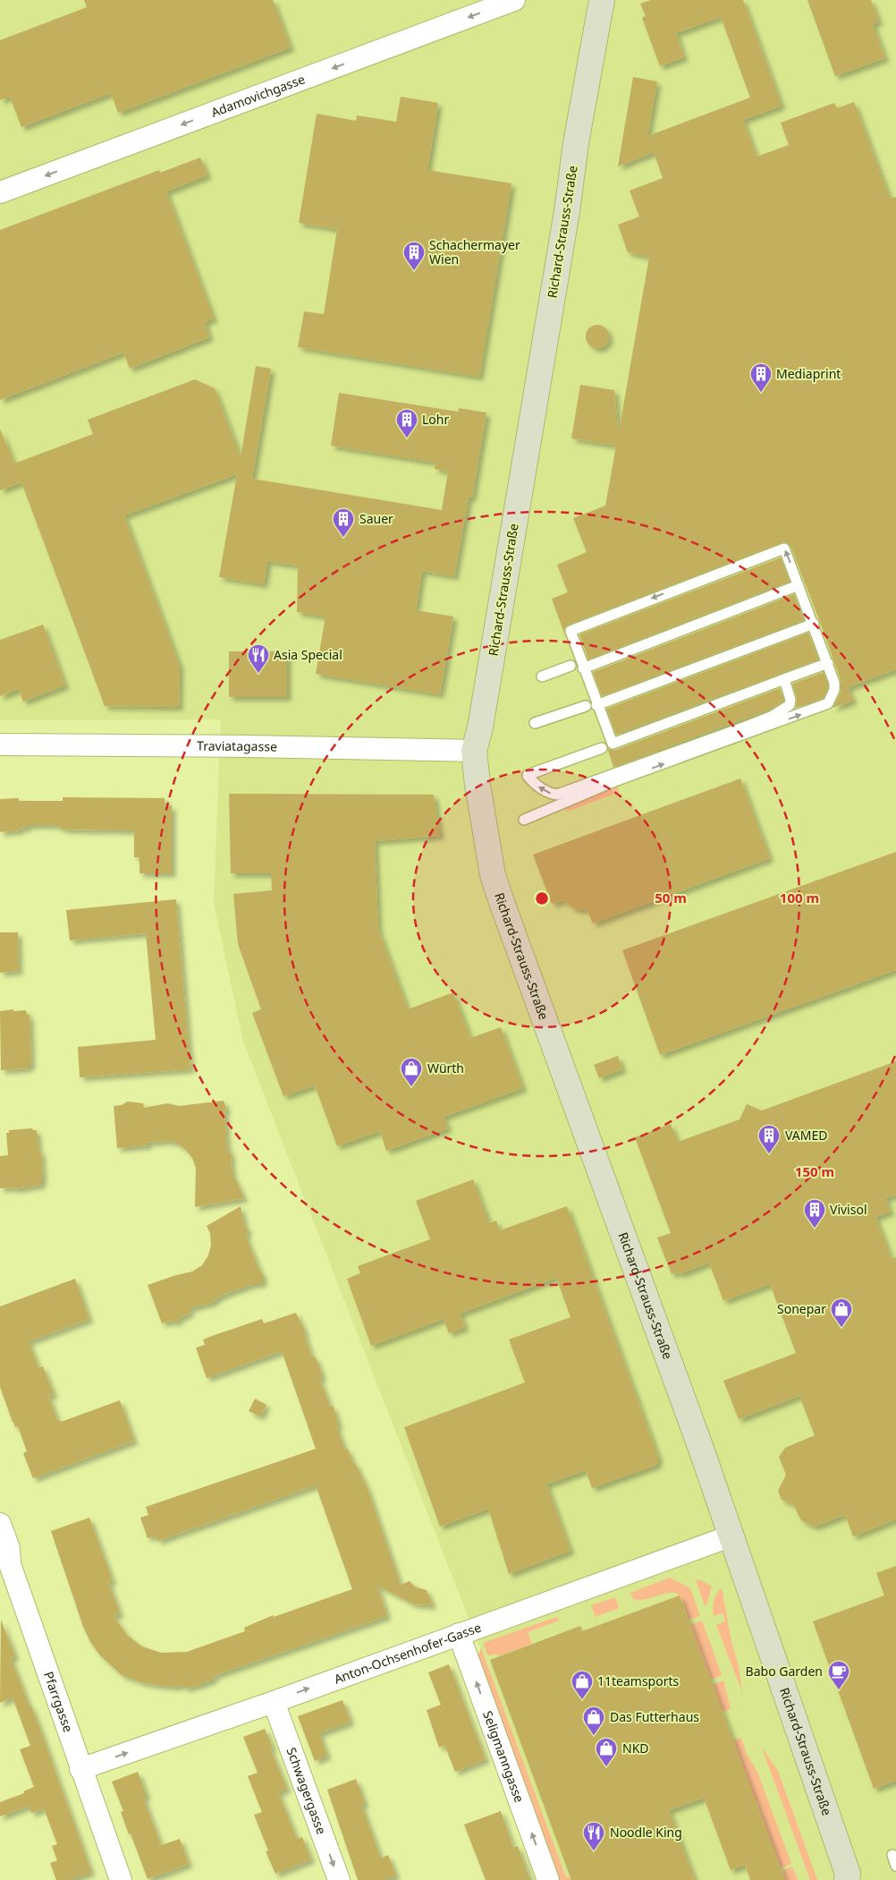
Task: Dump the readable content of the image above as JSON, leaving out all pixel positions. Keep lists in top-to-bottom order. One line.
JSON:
{"streets":{"main road":["Richard-Strauss-Straße"],"street":["Adamovichgasse","Traviatagasse","Anton-Ochsenhofer-Gasse","Pfarrgasse","Seligmanngasse","Schwagergasse"]},"crossings":[["Richard-Strauss-Straße","Traviatagasse"],["Richard-Strauss-Straße","Anton-Ochsenhofer-Gasse"],["Anton-Ochsenhofer-Gasse","Pfarrgasse"],["Anton-Ochsenhofer-Gasse","Seligmanngasse"],["Anton-Ochsenhofer-Gasse","Schwagergasse"]],"one_way":["Adamovichgasse","Anton-Ochsenhofer-Gasse","Seligmanngasse","Schwagergasse"],"places":{"building":["Schachermayer Wien","Mediaprint","Lohr","Sauer","VAMED","Vivisol"],"restaurant":["Asia Special","Noodle King"],"shop":["Würth","Sonepar","11teamsports","Das Futterhaus","NKD"],"cafe":["Babo Garden"]},"rings":["50 m","100 m","150 m"]}
